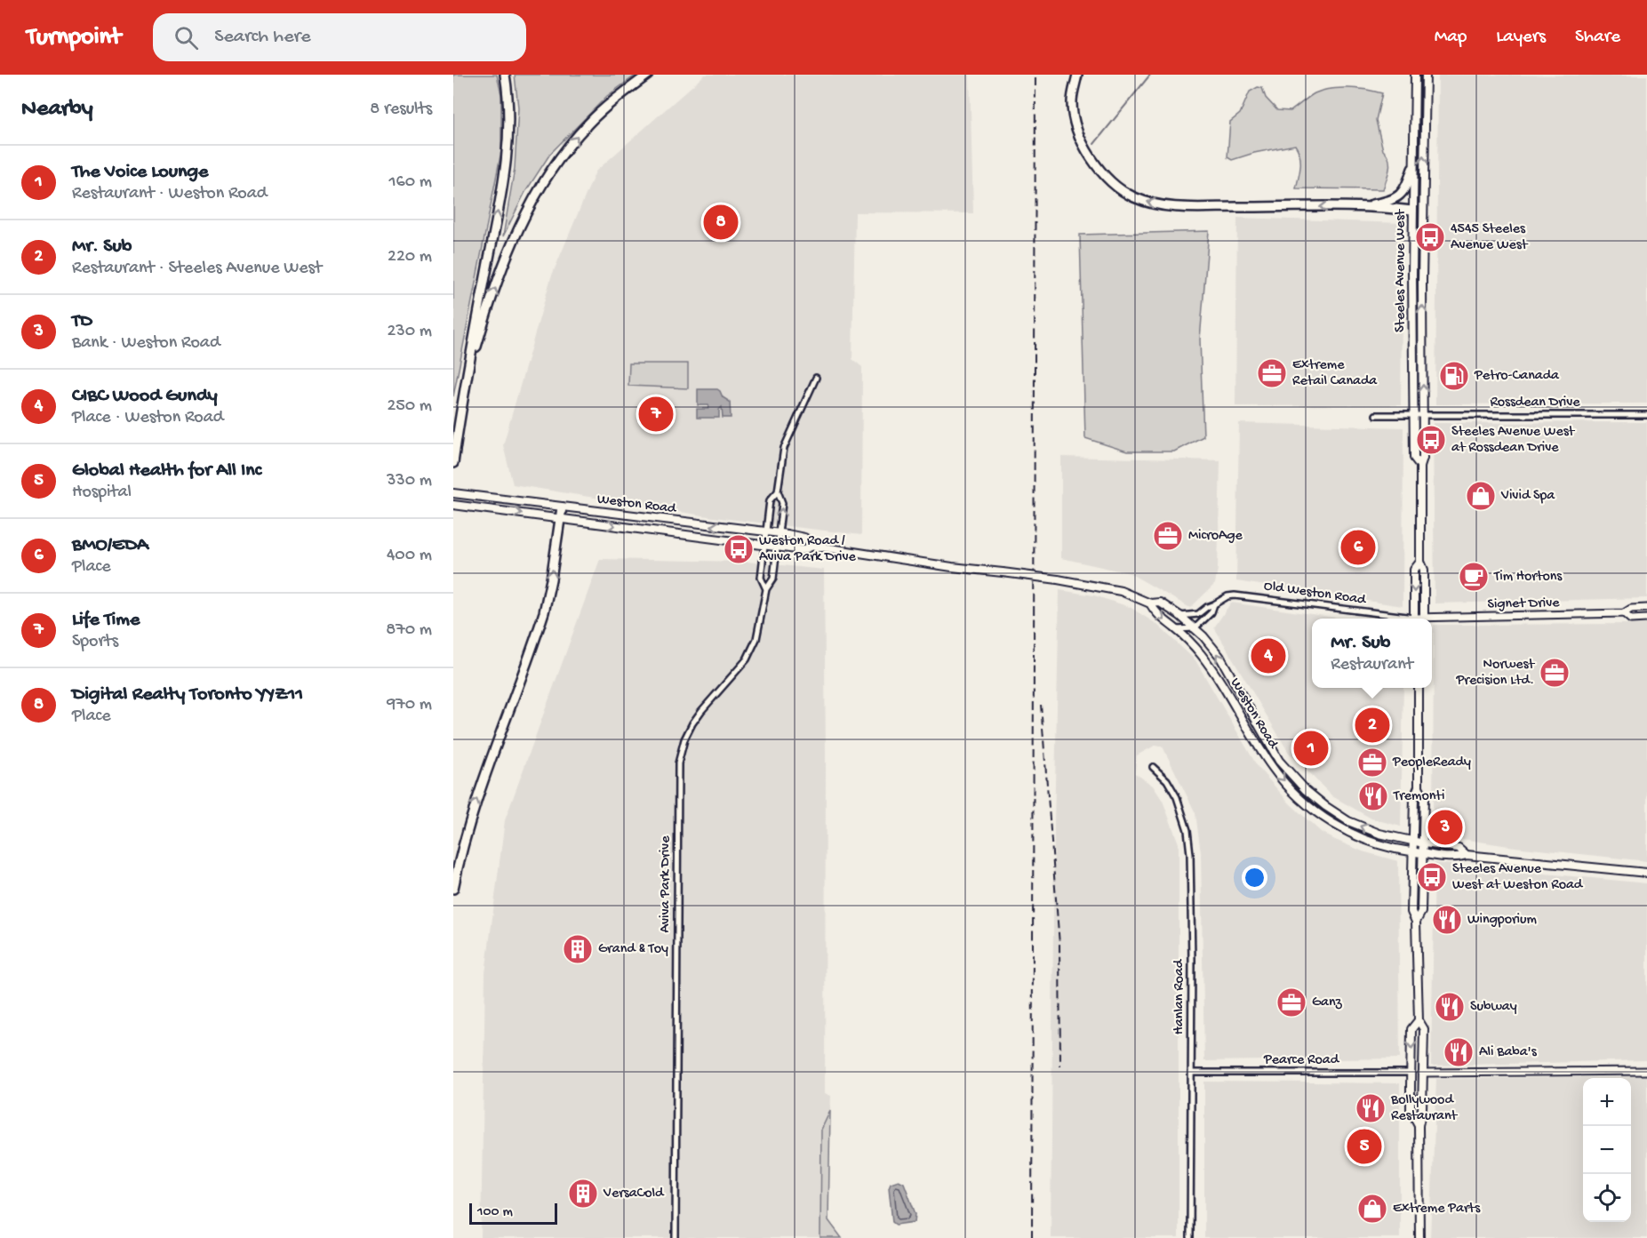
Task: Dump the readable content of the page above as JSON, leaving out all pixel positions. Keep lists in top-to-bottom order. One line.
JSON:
{"streets":{"main road":["Steeles Avenue West","Weston Road"],"street":["Rossdean Drive","Old Weston Road","Signet Drive","Aviva Park Drive","Hanlan Road","Pearce Road"]},"crossings":[["Steeles Avenue West","Rossdean Drive"],["Weston Road","Old Weston Road"],["Weston Road","Aviva Park Drive"],["Hanlan Road","Pearce Road"]],"places":{"bus stop":["4545 Steeles Avenue West","Steeles Avenue West at Rossdean Drive","Weston Road / Aviva Park Drive","Steeles Avenue West at Weston Road"],"office":["Extreme Retail Canada","MicroAge","Norwest Precision Ltd.","PeopleReady","Ganz"],"fuel station":["Petro-Canada"],"shop":["Vivid Spa","Extreme Parts"],"cafe":["Tim Hortons"],"restaurant":["Tremonti","Wingporium","Subway","Ali Baba's","Bollywood Restaurant"],"building":["Grand & Toy","VersaCold"]},"scale_bar":"100 m","page":{"header":"Turnpoint","search":"Search here","nav":["Map","Layers","Share"],"heading":["Nearby","8 results"],"list":[{"mark":"1","name":"The Voice Lounge","note":"Restaurant · Weston Road","value":"160 m"},{"mark":"2","name":"Mr. Sub","note":"Restaurant · Steeles Avenue West","value":"220 m"},{"mark":"3","name":"TD","note":"Bank · Weston Road","value":"230 m"},{"mark":"4","name":"CIBC Wood Gundy","note":"Place · Weston Road","value":"250 m"},{"mark":"5","name":"Global Health for All Inc","note":"Hospital","value":"330 m"},{"mark":"6","name":"BMO/EDA","note":"Place","value":"400 m"},{"mark":"7","name":"Life Time","note":"Sports","value":"870 m"},{"mark":"8","name":"Digital Realty Toronto YYZ11","note":"Place","value":"970 m"}],"pins":["8","7","6","4","2","1","3","5"],"popup":["Mr. Sub","Restaurant"],"map_buttons":["+","−"],"scale":"100 m"}}
